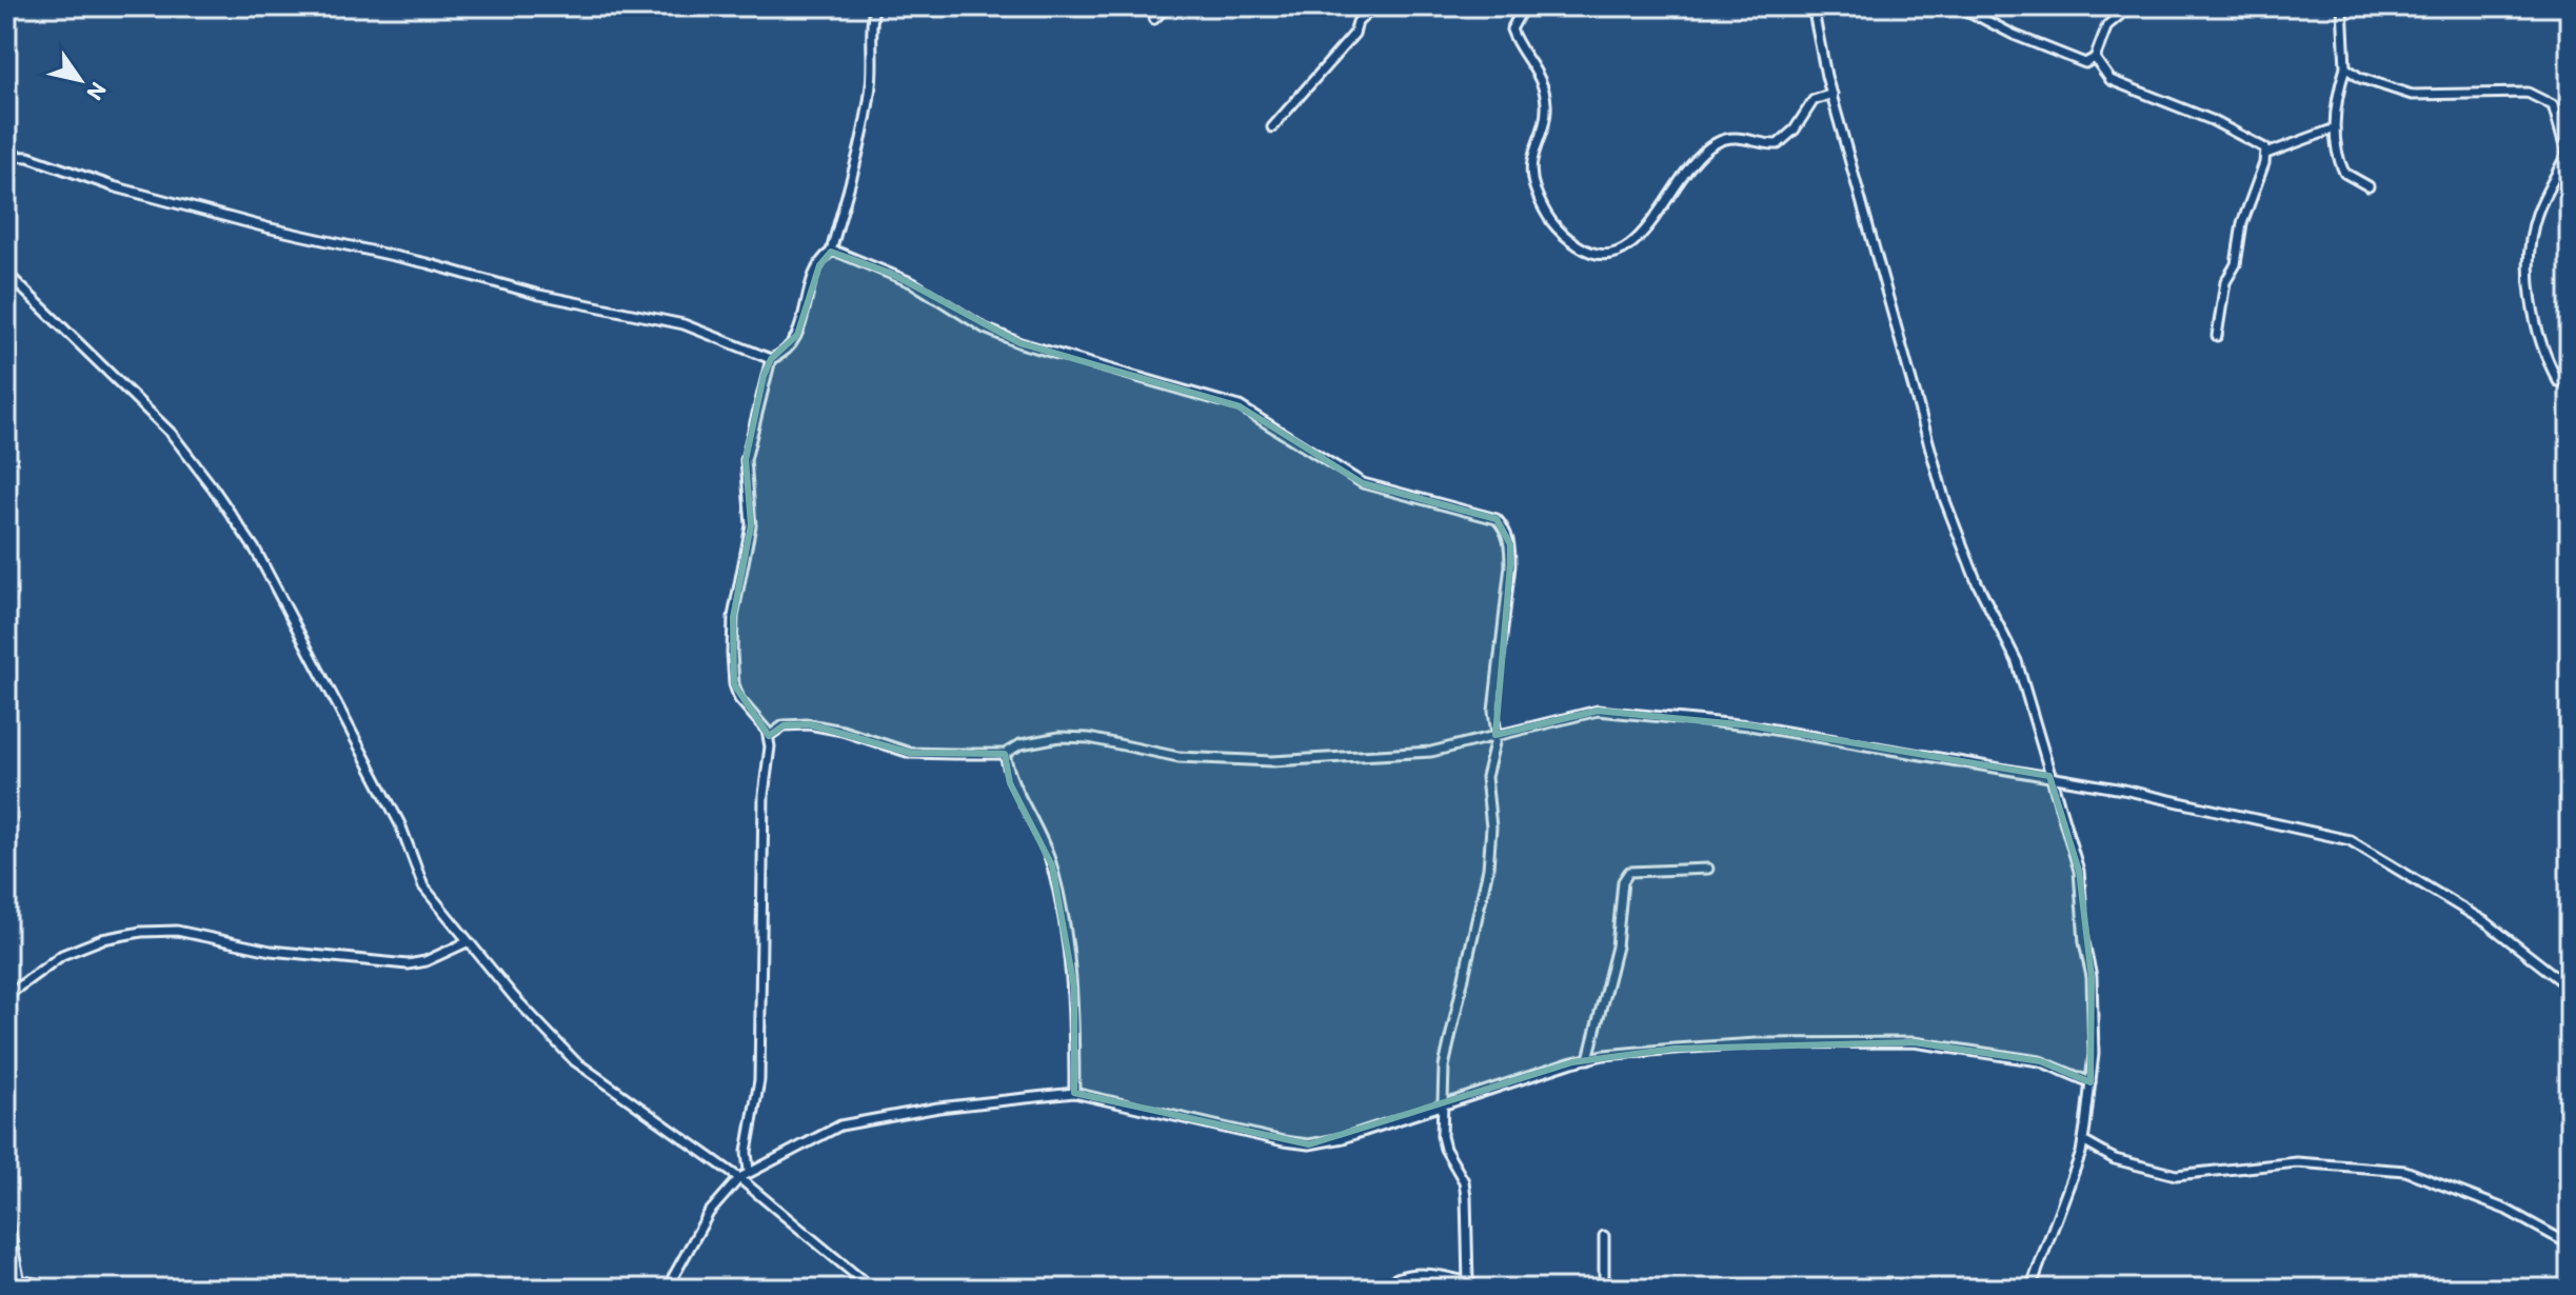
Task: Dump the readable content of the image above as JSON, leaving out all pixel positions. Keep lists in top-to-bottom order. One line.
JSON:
{"north":"bottom right"}
